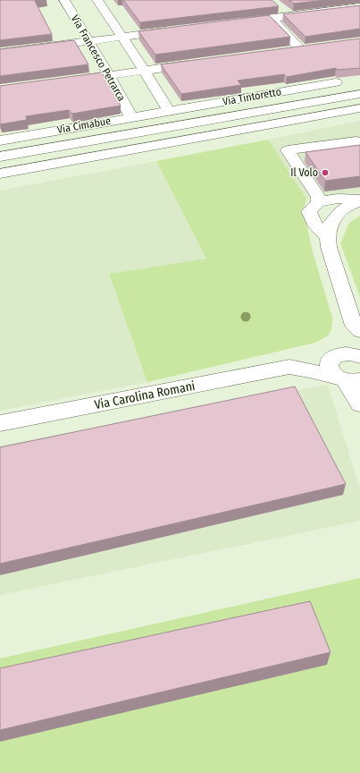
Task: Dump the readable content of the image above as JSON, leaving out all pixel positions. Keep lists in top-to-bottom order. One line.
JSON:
{"streets":{"main road":["Via Francesco Petrarca","Via Tintoretto","Via Cimabue","Via Carolina Romani"]},"crossings":[["Via Francesco Petrarca","Via Cimabue"],["Via Tintoretto","Via Cimabue"]],"places":["Il Volo"]}
